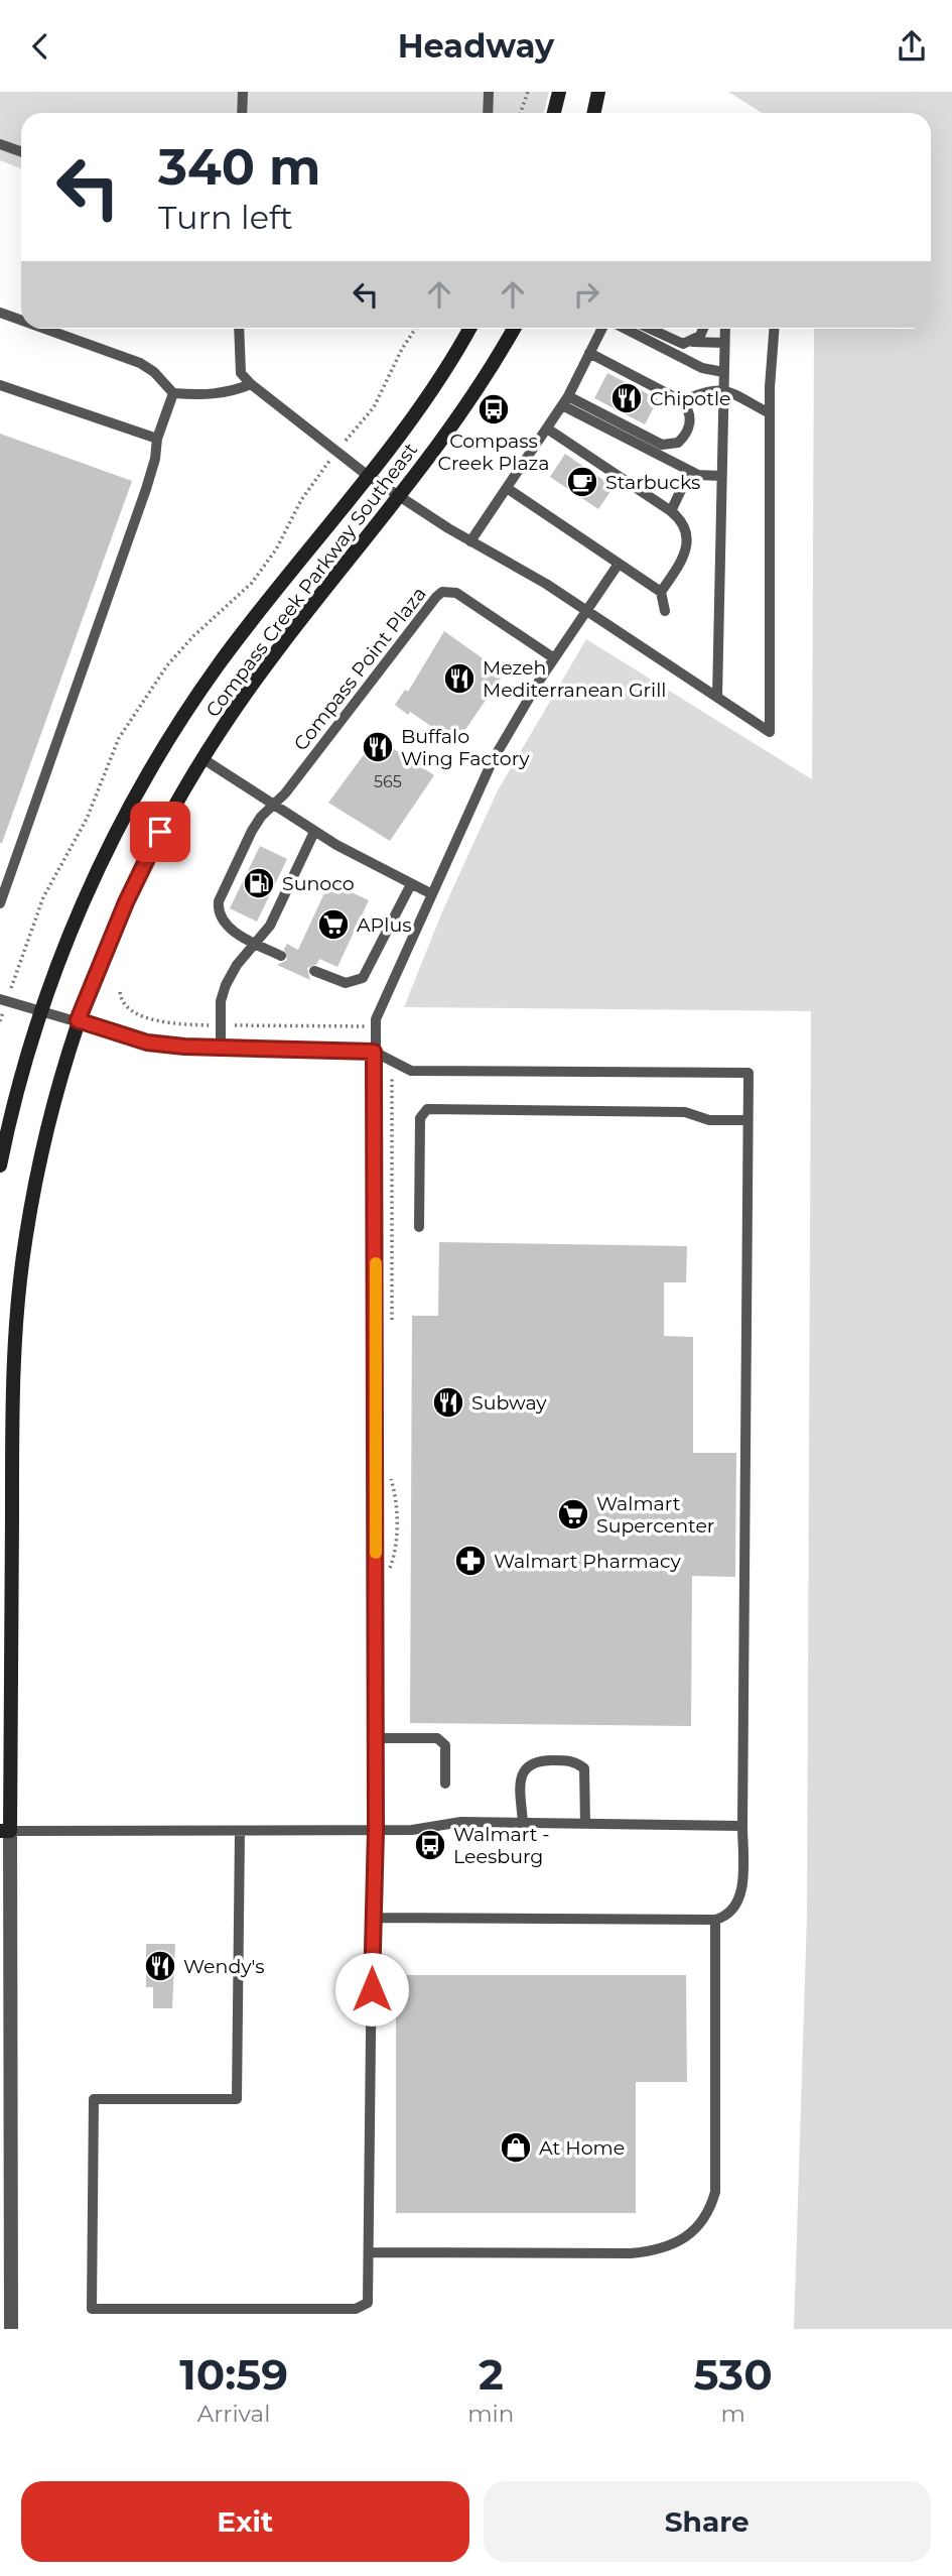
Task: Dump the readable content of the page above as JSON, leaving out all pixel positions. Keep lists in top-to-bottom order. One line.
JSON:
{"streets":{"street":["Compass Creek Parkway Southeast"],"lane":["Compass Point Plaza"]},"places":{"restaurant":["Chipotle","Mezeh Mediterranean Grill","Buffalo Wing Factory","Subway","Wendy's"],"bus stop":["Compass Creek Plaza","Walmart - Leesburg"],"cafe":["Starbucks"],"fuel station":["Sunoco"],"supermarket":["APlus","Walmart Supercenter"],"pharmacy":["Walmart Pharmacy"],"shop":["At Home"]},"house_numbers":["565"],"page":{"header":"Headway","turn":["340 m","Turn left"],"eta":["10:59","Arrival","2","min","530","m"],"buttons":["Exit","Share"]}}
